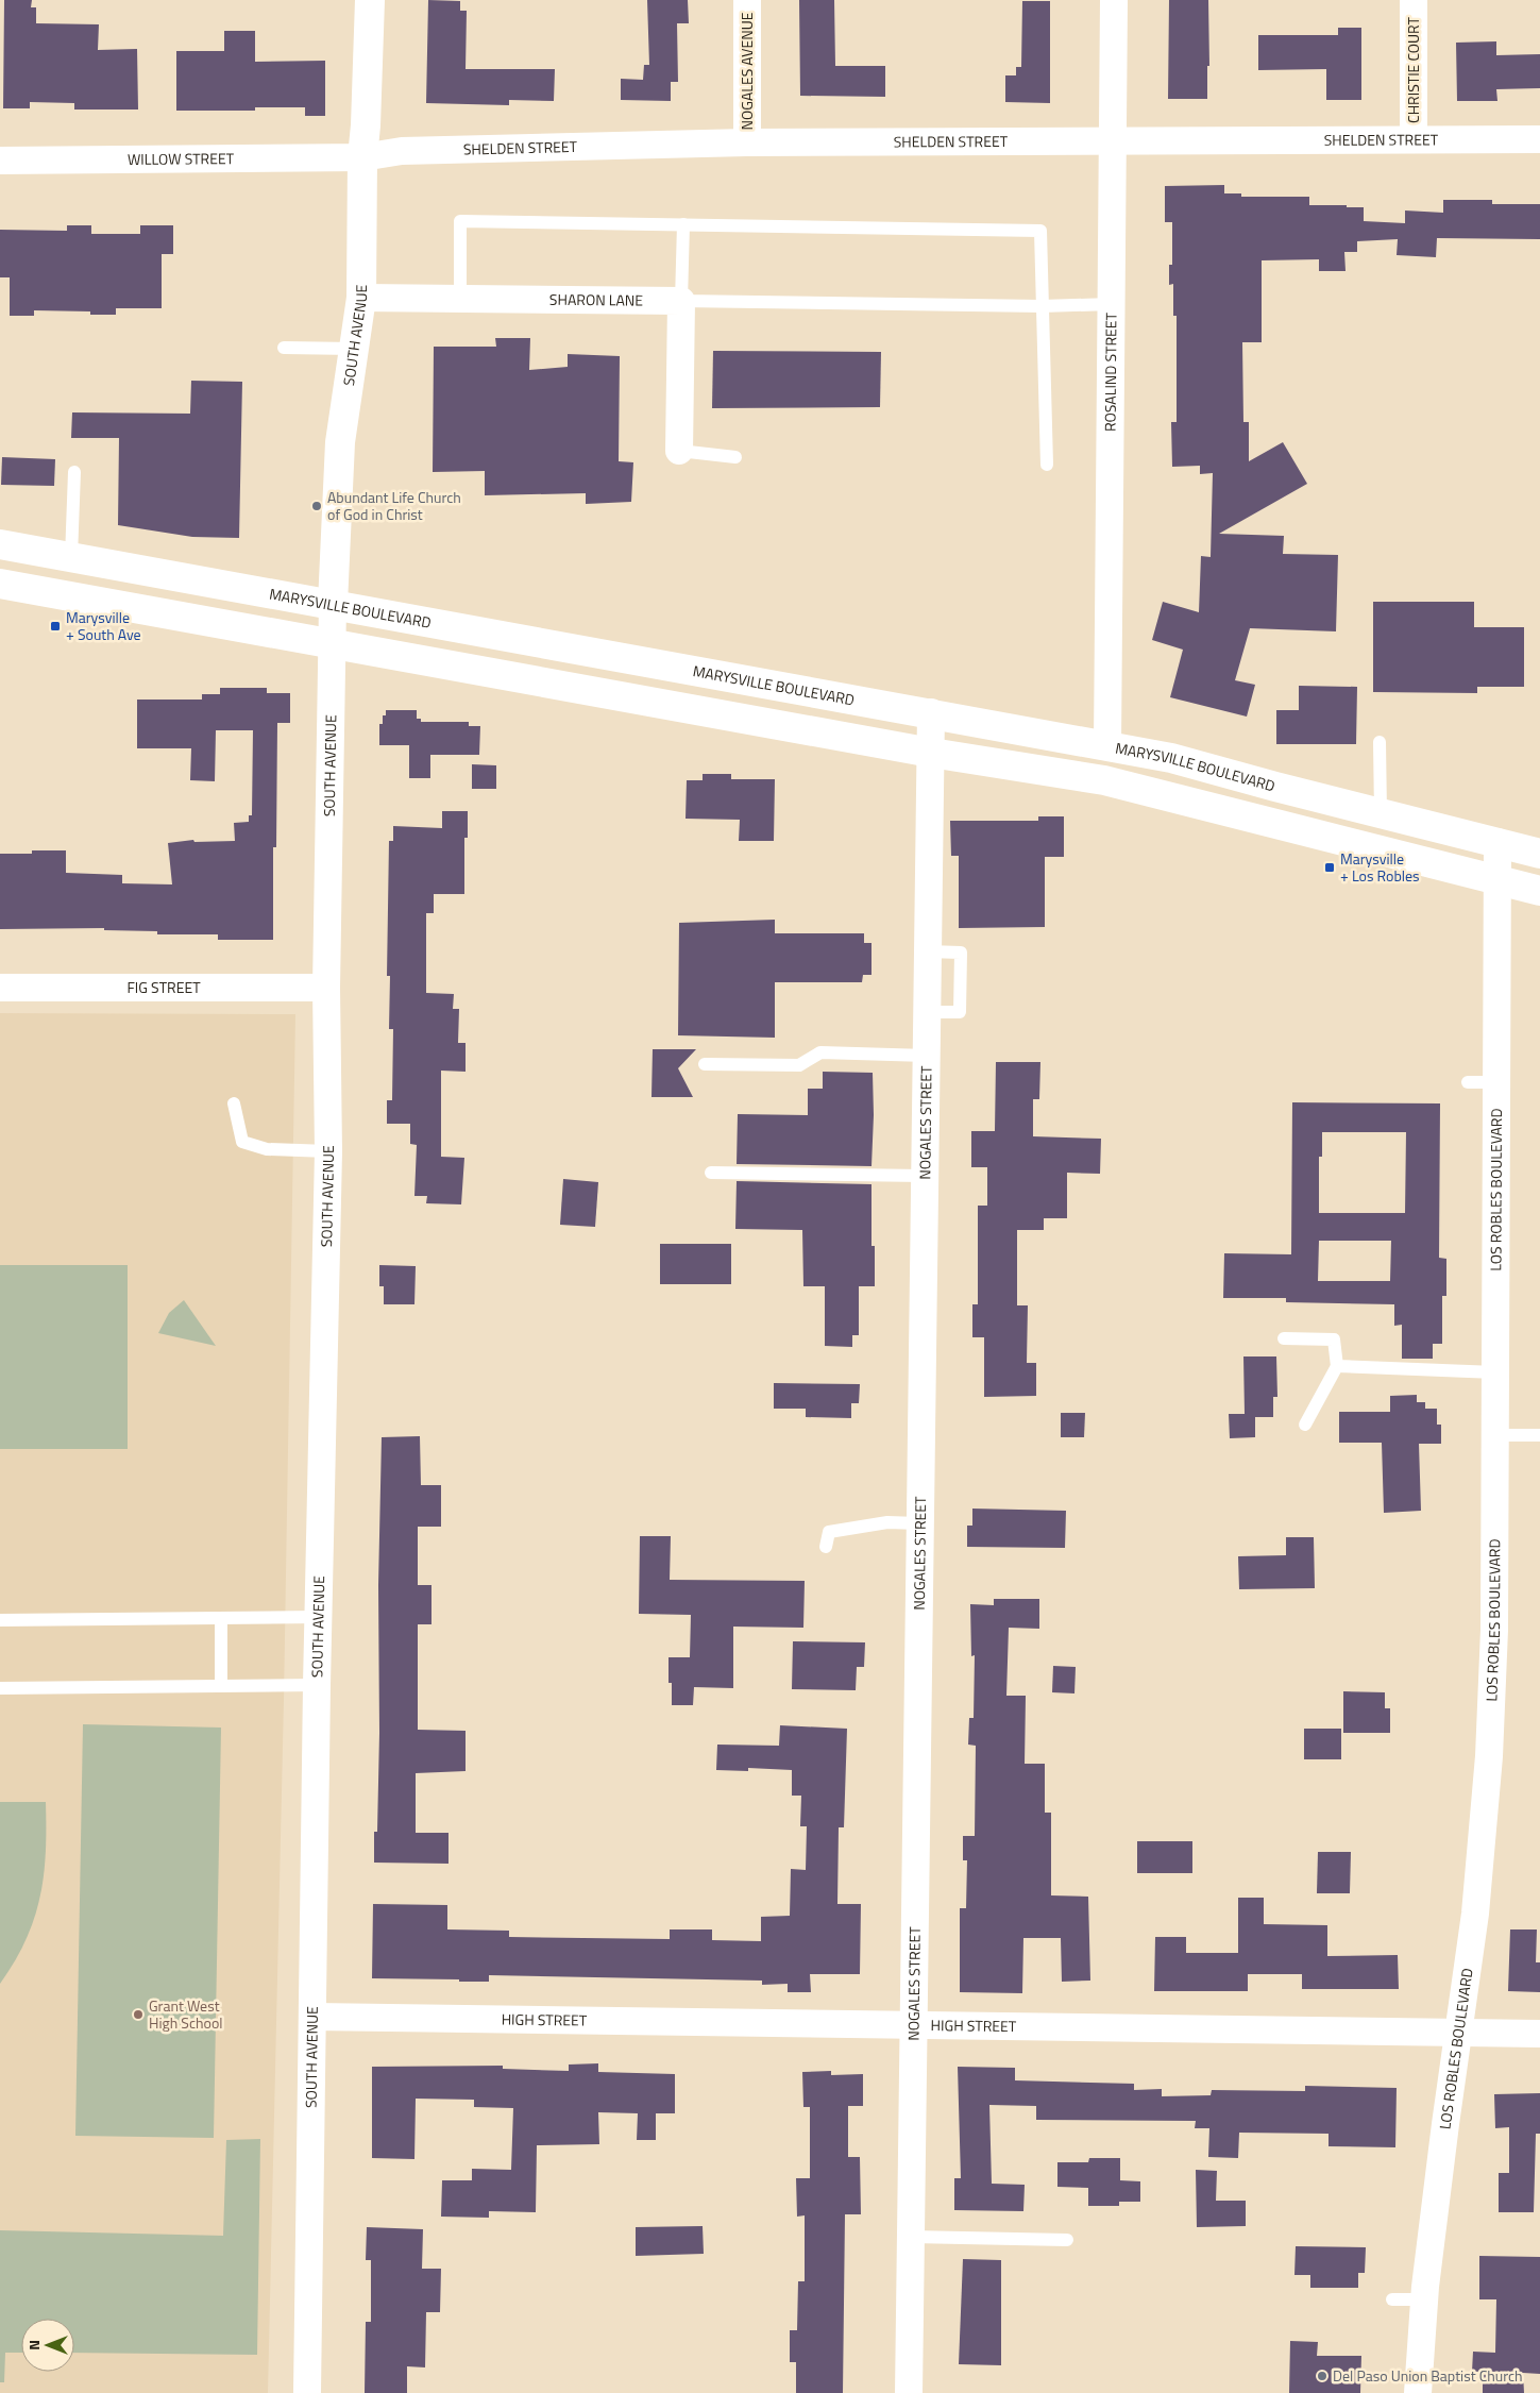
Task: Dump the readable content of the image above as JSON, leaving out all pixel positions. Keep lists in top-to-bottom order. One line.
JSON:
{"streets":{"main road":["SOUTH AVENUE","MARYSVILLE BOULEVARD"],"street":["CHRISTIE COURT","NOGALES AVENUE","SHELDEN STREET","WILLOW STREET","SHARON LANE","ROSALIND STREET","FIG STREET","NOGALES STREET","LOS ROBLES BOULEVARD","HIGH STREET"]},"crossings":[["CHRISTIE COURT","SHELDEN STREET"],["NOGALES AVENUE","SHELDEN STREET"],["SHELDEN STREET","WILLOW STREET"],["SHELDEN STREET","SOUTH AVENUE"],["SHELDEN STREET","ROSALIND STREET"],["WILLOW STREET","SOUTH AVENUE"],["SHARON LANE","SOUTH AVENUE"],["SOUTH AVENUE","MARYSVILLE BOULEVARD"],["SOUTH AVENUE","FIG STREET"],["SOUTH AVENUE","HIGH STREET"],["ROSALIND STREET","MARYSVILLE BOULEVARD"],["MARYSVILLE BOULEVARD","NOGALES STREET"],["MARYSVILLE BOULEVARD","LOS ROBLES BOULEVARD"],["NOGALES STREET","HIGH STREET"],["LOS ROBLES BOULEVARD","HIGH STREET"]],"places":{"other":["Abundant Life Church of God in Christ","Grant West High School","Del Paso Union Baptist Church"],"transit":["Marysville + South Ave","Marysville + Los Robles"]},"north":"left"}
